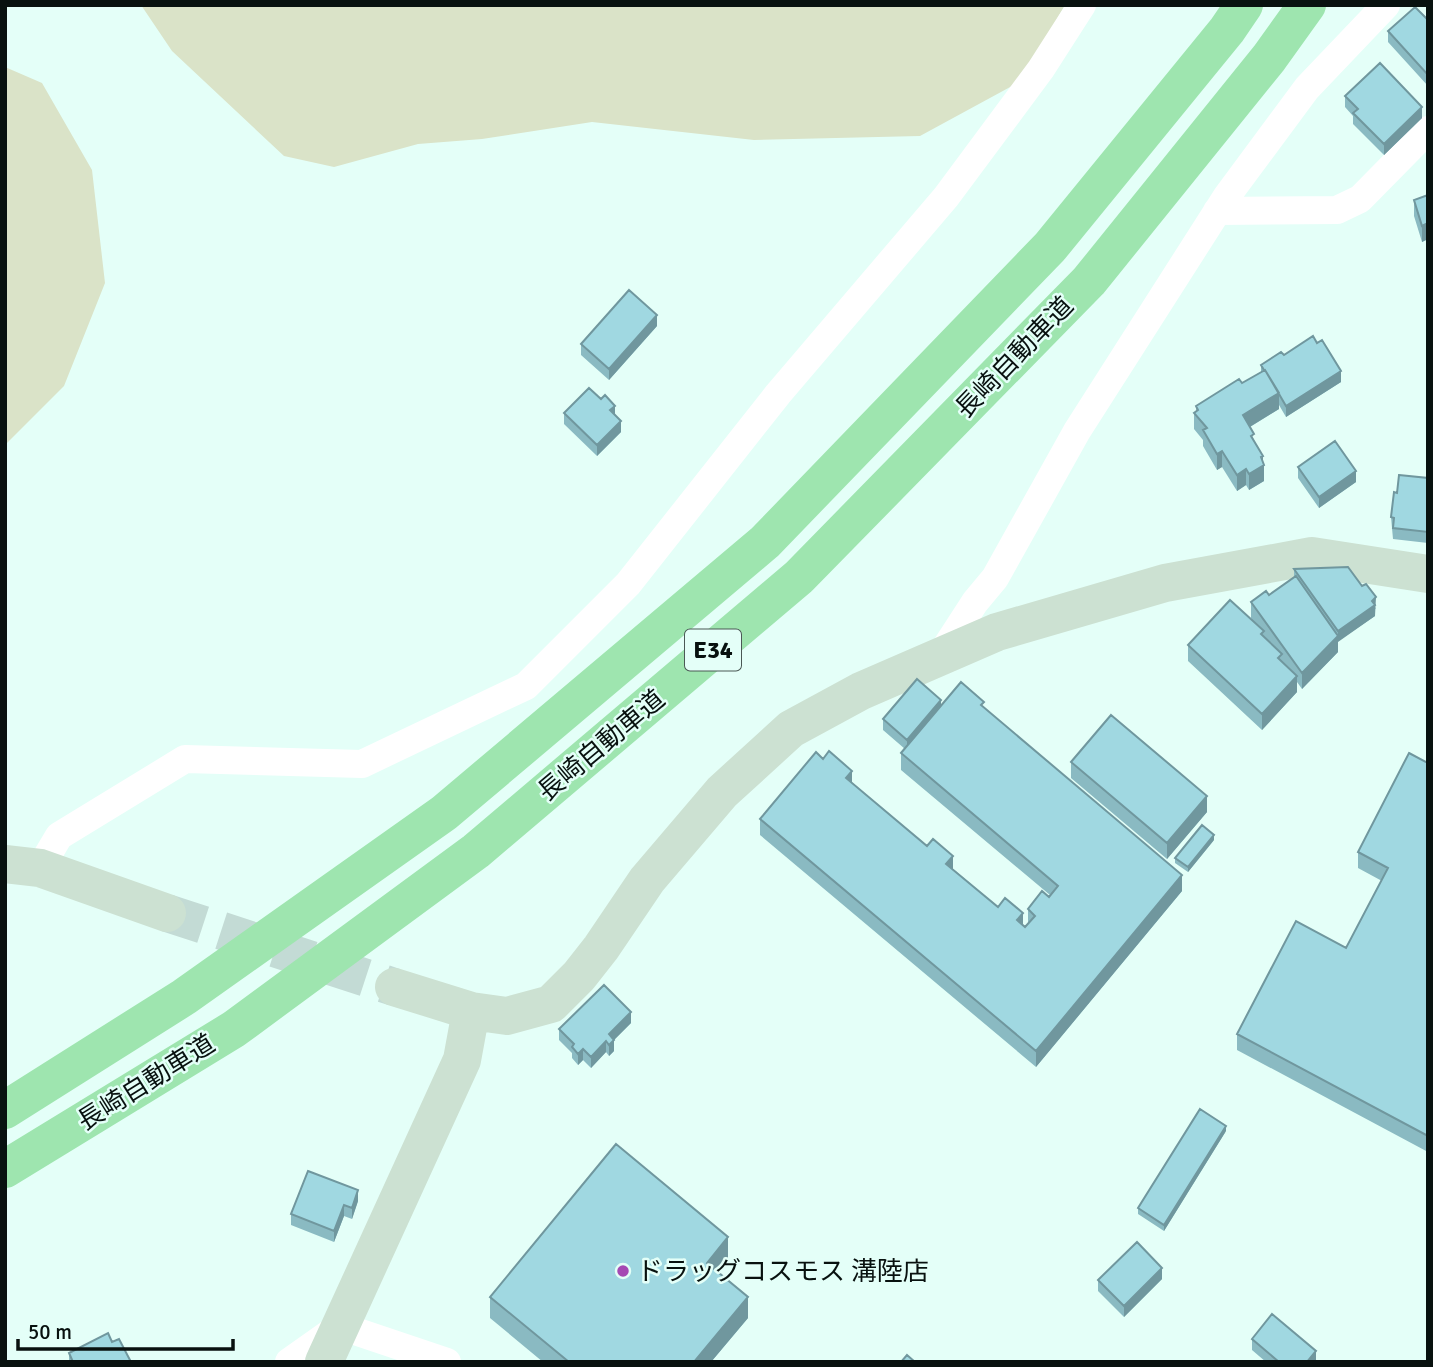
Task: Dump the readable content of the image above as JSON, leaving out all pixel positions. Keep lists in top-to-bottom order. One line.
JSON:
{"streets":{"highway":["長崎自動車道","E34"]},"places":["ドラッグコスモス 溝陸店"],"scale_bar":"50 m"}
